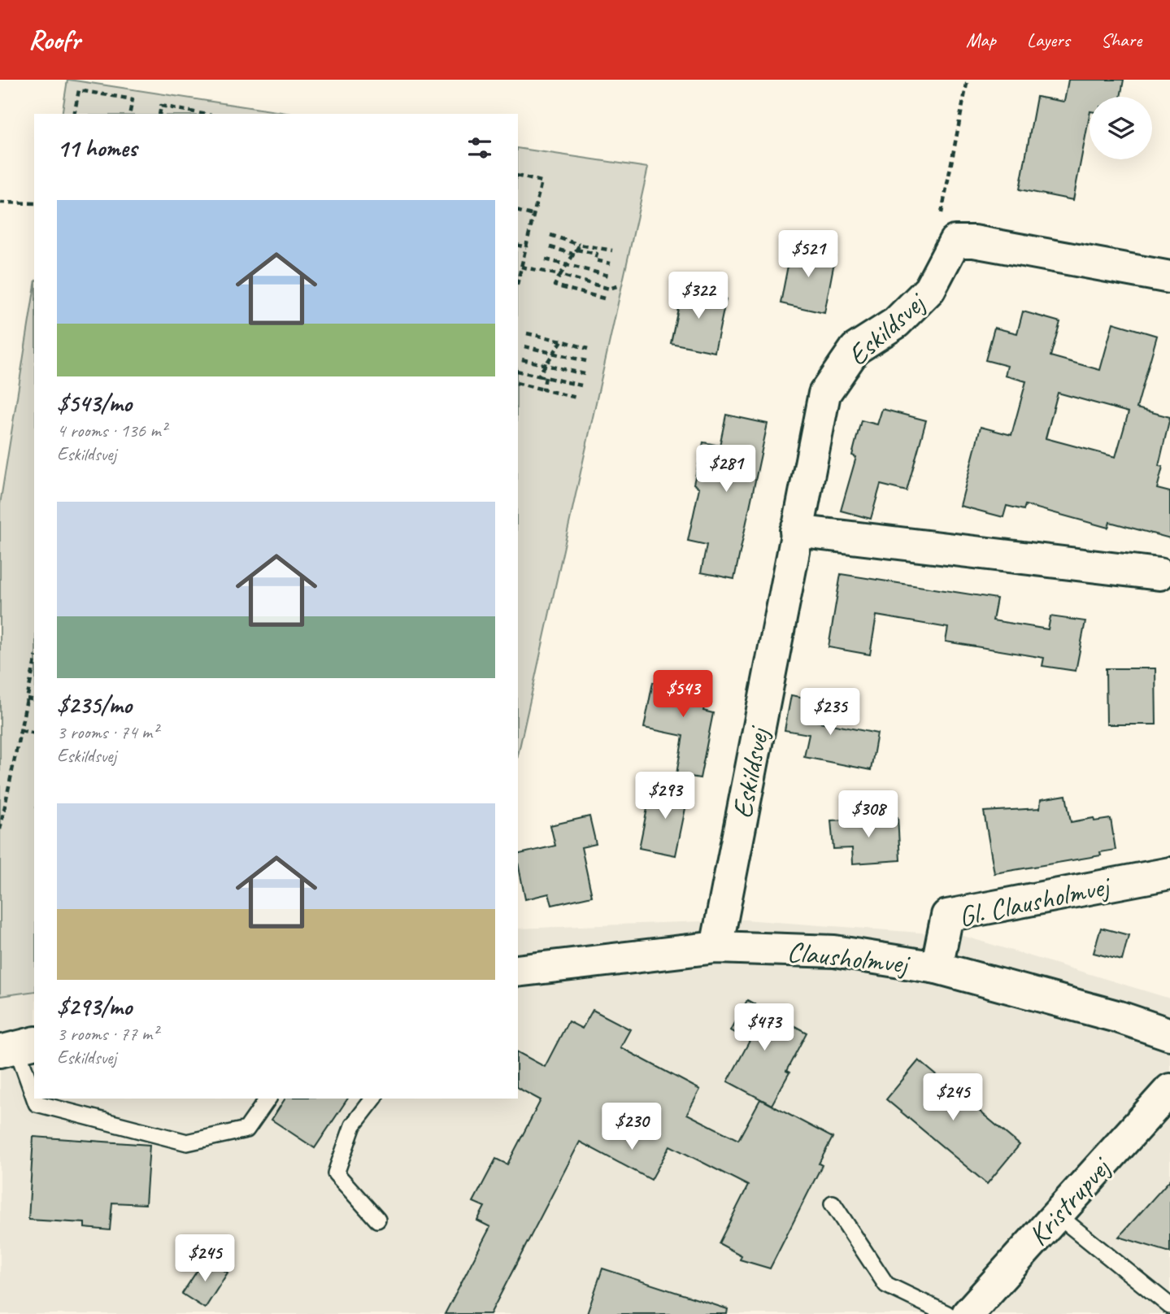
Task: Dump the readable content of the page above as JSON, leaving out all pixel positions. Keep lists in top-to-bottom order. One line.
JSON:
{"streets":{"street":["Eskildsvej","Gl. Clausholmvej","Clausholmvej","Kristrupvej"]},"crossings":[["Eskildsvej","Clausholmvej"],["Gl. Clausholmvej","Clausholmvej"]],"page":{"header":"Roofr","nav":["Map","Layers","Share"],"heading":"11 homes","list":[{"name":"$543/mo","note":"4 rooms · 136 m² · Eskildsvej"},{"name":"$235/mo","note":"3 rooms · 74 m² · Eskildsvej"},{"name":"$293/mo","note":"3 rooms · 77 m² · Eskildsvej"}],"price":["$521","$322","$281","$543","$235","$293","$308","$473","$245","$230","$245"]}}
